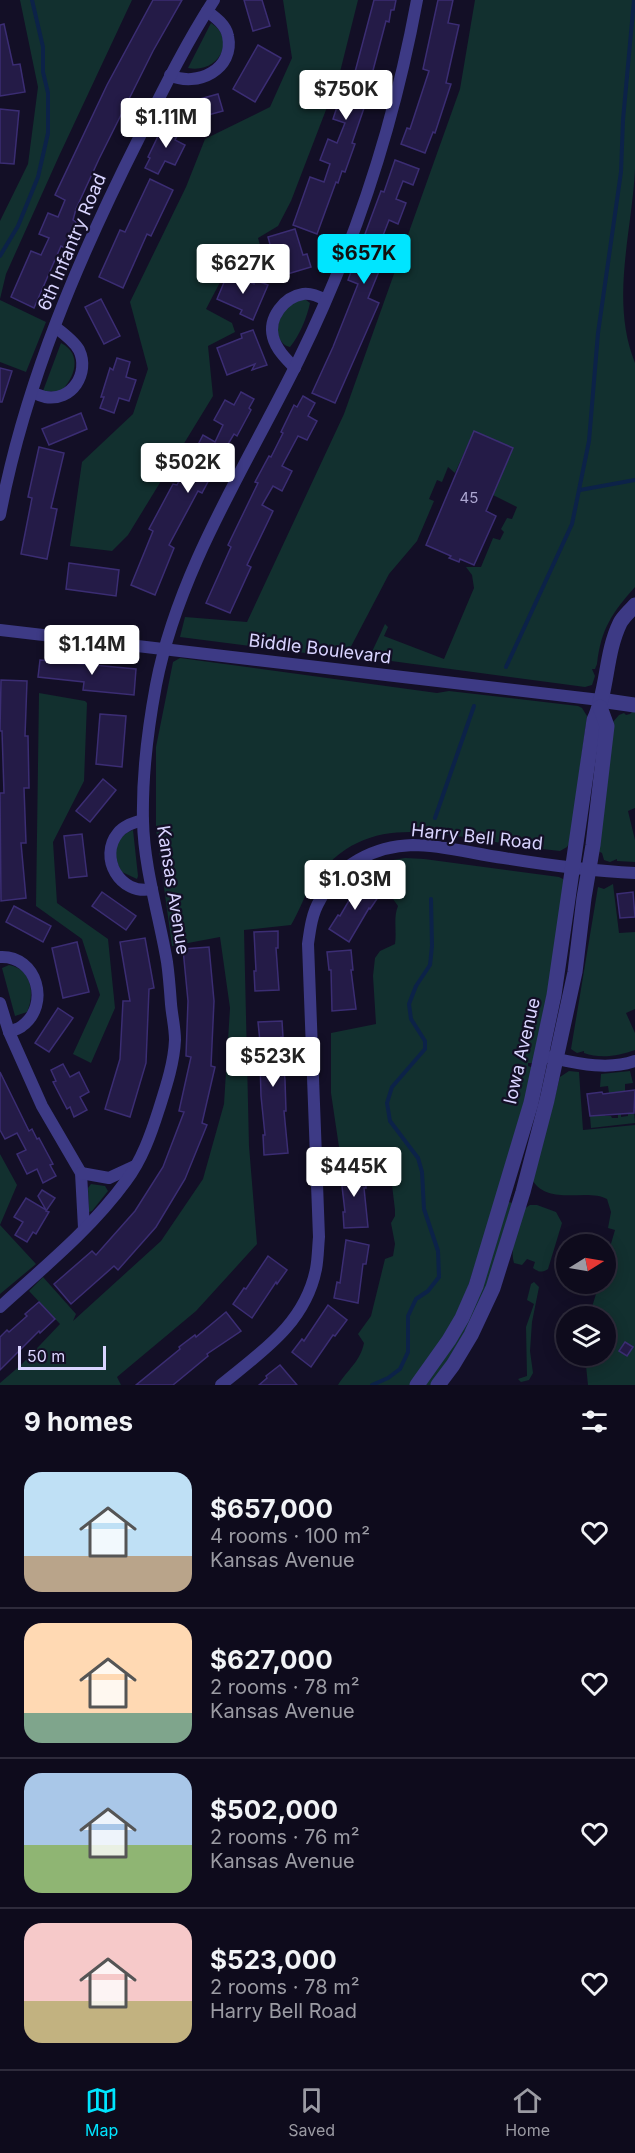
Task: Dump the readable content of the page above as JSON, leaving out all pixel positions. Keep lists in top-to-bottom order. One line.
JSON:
{"streets":{"street":["6th Infantry Road","Biddle Boulevard","Harry Bell Road","Kansas Avenue","Iowa Avenue"]},"crossings":[["Biddle Boulevard","Kansas Avenue"],["Biddle Boulevard","Iowa Avenue"],["Harry Bell Road","Iowa Avenue"]],"house_numbers":["45"],"scale_bar":"50 m","north":"right","page":{"price":["$750K","$1.11M","$657K","$627K","$502K","$1.14M","$1.03M","$523K","$445K"],"scale":"50 m","heading":"9 homes","list":[{"name":"$657,000","note":"4 rooms · 100 m² · Kansas Avenue"},{"name":"$627,000","note":"2 rooms · 78 m² · Kansas Avenue"},{"name":"$502,000","note":"2 rooms · 76 m² · Kansas Avenue"},{"name":"$523,000","note":"2 rooms · 78 m² · Harry Bell Road"}],"tabs":["Map","Saved","Home"]}}
